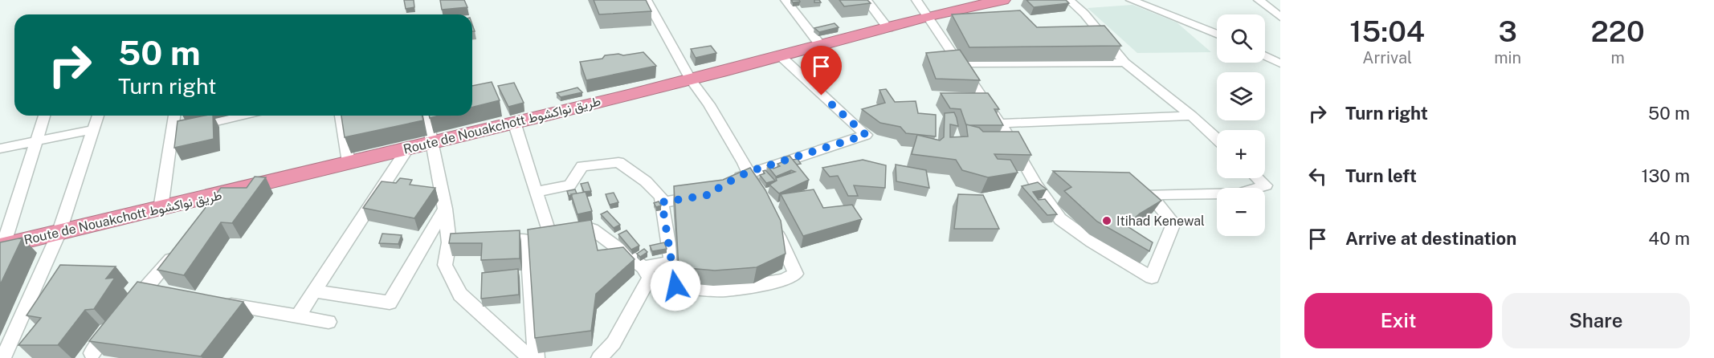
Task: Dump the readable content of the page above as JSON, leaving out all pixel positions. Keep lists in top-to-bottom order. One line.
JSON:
{"streets":{"highway":["Route de Nouakchott طريق نواكشوط"]},"places":["Itihad Kenewal"],"page":{"eta":["15:04","Arrival","3","min","220","m"],"map_buttons":["+","−"],"turn":["50 m","Turn right"],"list":[{"name":"Turn right","value":"50 m"},{"name":"Turn left","value":"130 m"},{"name":"Arrive at destination","value":"40 m"}],"buttons":["Exit","Share"]}}
